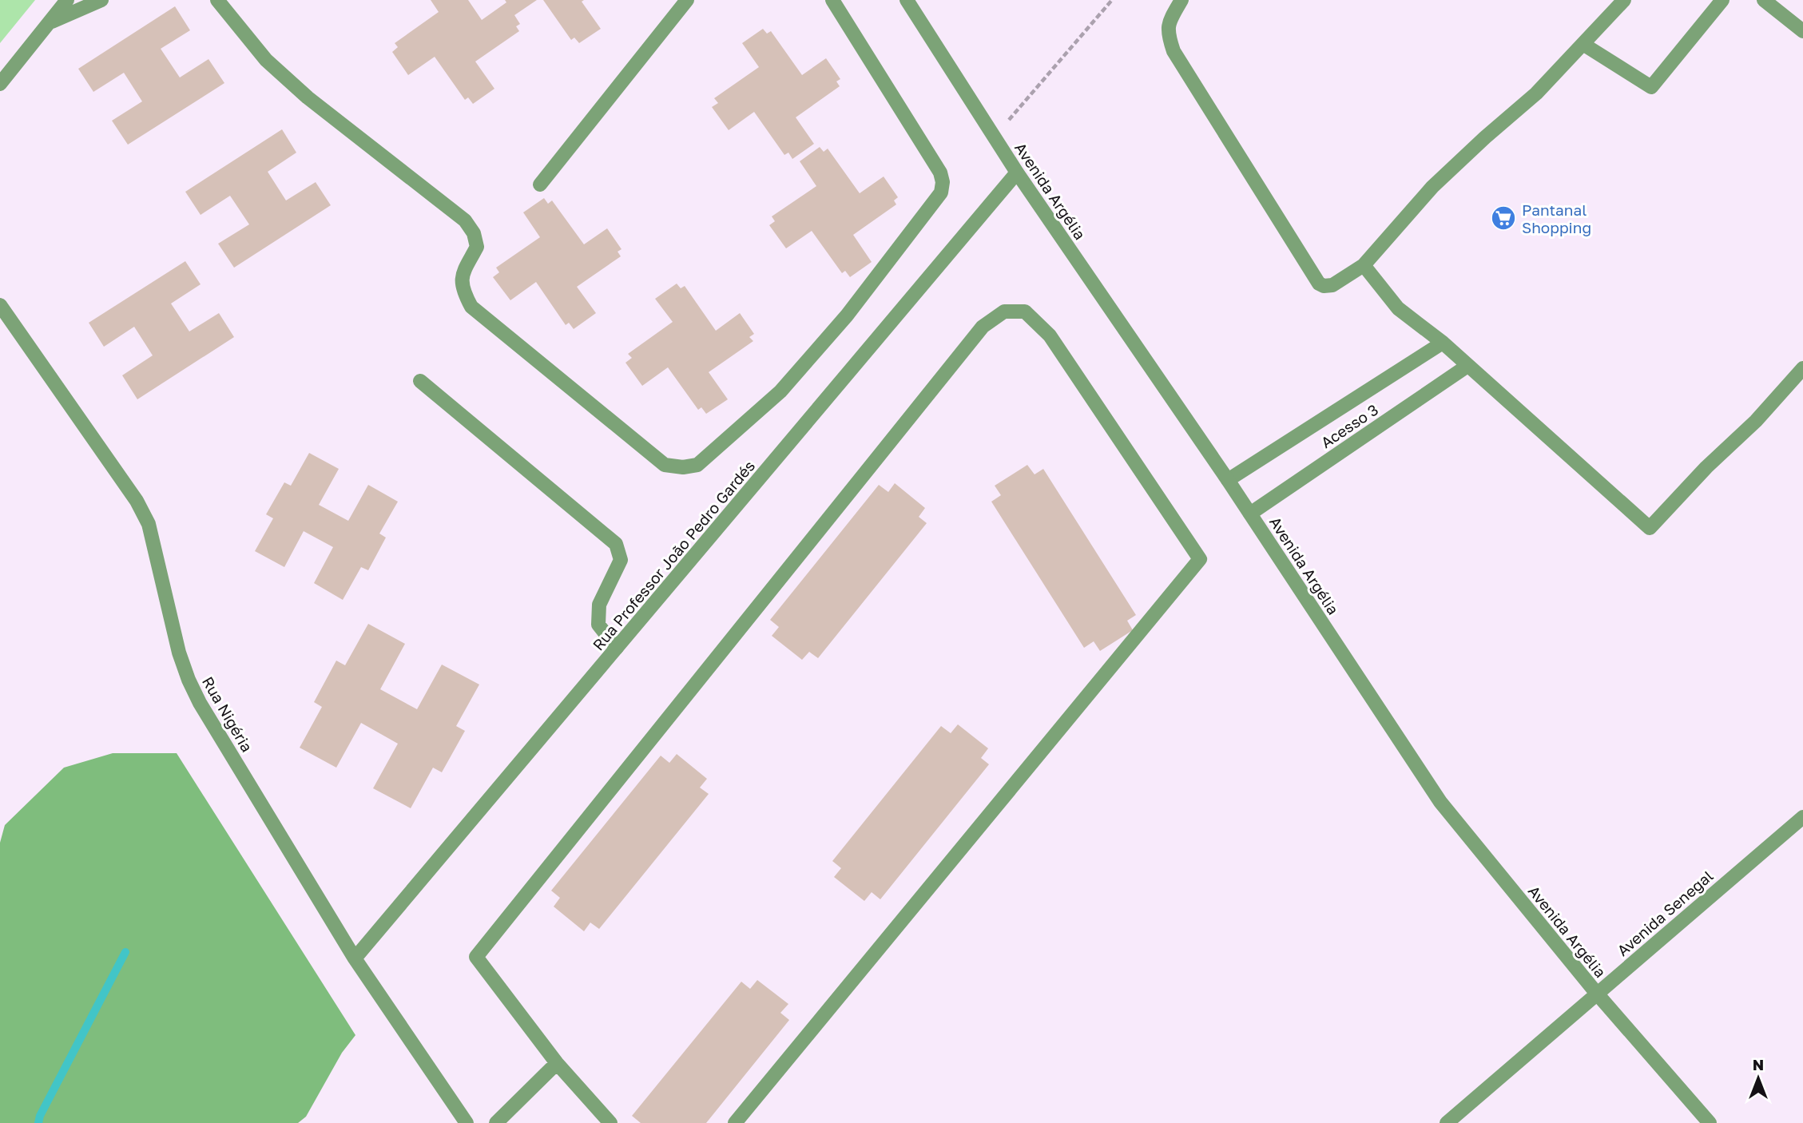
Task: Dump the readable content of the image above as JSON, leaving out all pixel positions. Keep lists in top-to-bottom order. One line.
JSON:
{"streets":{"street":["Avenida Argélia","Acesso 3","Rua Professor João Pedro Gardés","Rua Nigéria","Avenida Senegal"]},"crossings":[["Avenida Argélia","Acesso 3"],["Avenida Argélia","Rua Professor João Pedro Gardés"],["Avenida Argélia","Avenida Senegal"],["Rua Professor João Pedro Gardés","Rua Nigéria"]],"places":{"supermarket":["Pantanal Shopping"]},"north":"top"}
